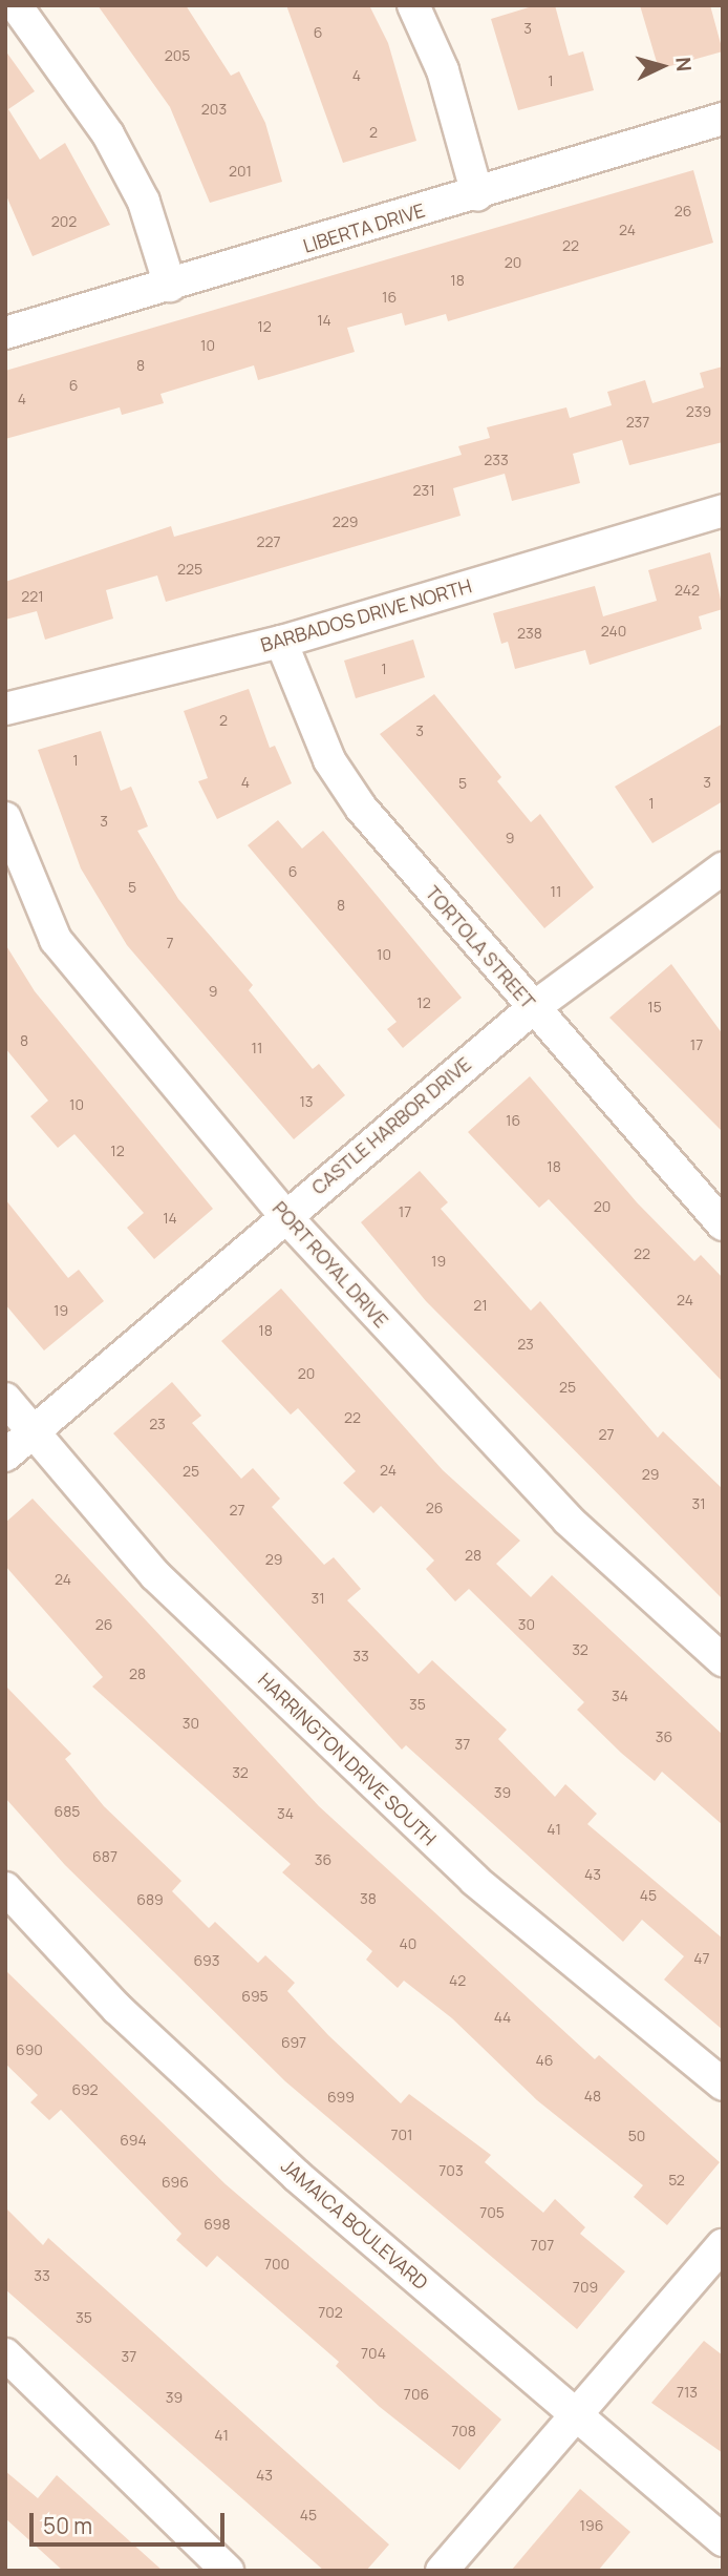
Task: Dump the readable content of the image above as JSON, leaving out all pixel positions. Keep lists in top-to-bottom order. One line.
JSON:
{"streets":{"street":["LIBERTA DRIVE","BARBADOS DRIVE NORTH","TORTOLA STREET","CASTLE HARBOR DRIVE","PORT ROYAL DRIVE","HARRINGTON DRIVE SOUTH","JAMAICA BOULEVARD"]},"crossings":[["BARBADOS DRIVE NORTH","TORTOLA STREET"],["TORTOLA STREET","CASTLE HARBOR DRIVE"],["CASTLE HARBOR DRIVE","PORT ROYAL DRIVE"],["CASTLE HARBOR DRIVE","HARRINGTON DRIVE SOUTH"]],"house_numbers":["3","6","205","4","1","203","2","201","26","202","24","22","20","18","16","14","12","10","8","6","4","239","237","233","231","229","227","225","242","221","240","238","1","2","3","1","4","3","5","1","3","9","6","5","11","8","7","10","9","12","15","8","17","11","13","10","16","12","18","20","17","14","22","19","24","21","19","18","23","20","25","22","23","27","24","25","29","31","26","27","28","29","24","31","26","30","32","33","28","34","35","30","36","37","32","39","685","34","41","687","36","43","45","38","689","40","47","693","42","695","44","697","690","46","692","48","699","701","50","694","703","52","696","705","698","707","700","33","709","702","35","704","37","713","706","39","708","41","43","45","196"],"scale_bar":"50 m","north":"right"}
